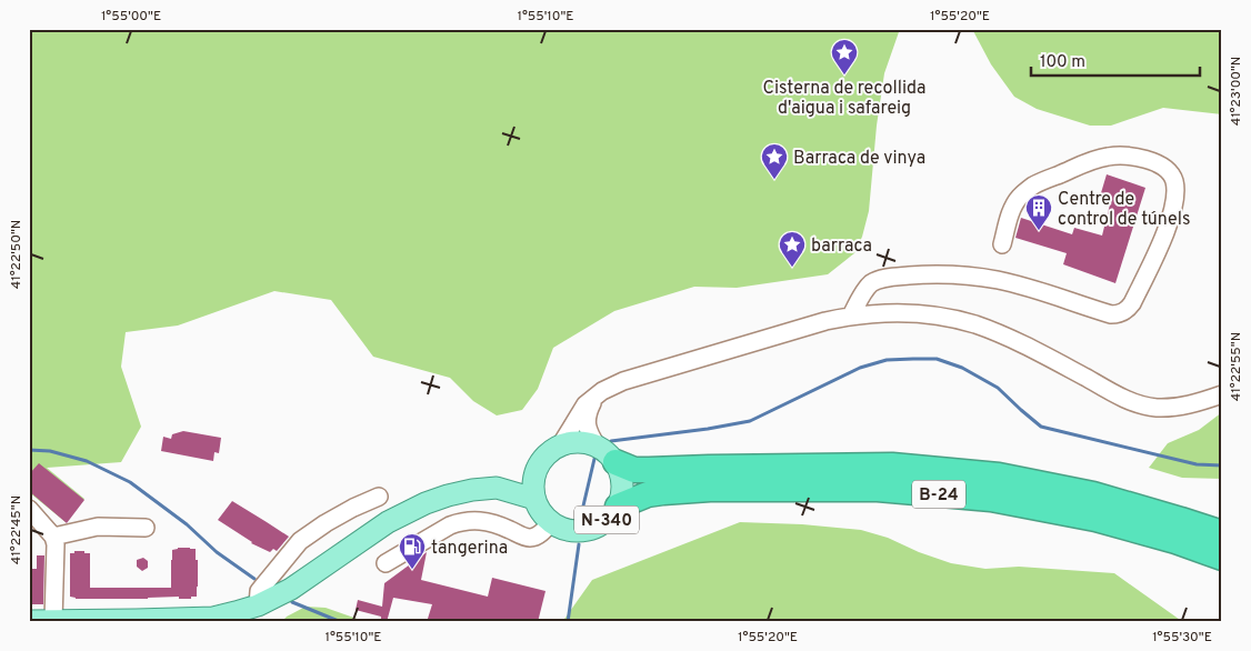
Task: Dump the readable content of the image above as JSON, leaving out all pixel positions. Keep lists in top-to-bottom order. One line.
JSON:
{"streets":{"highway":["B-24"],"main road":["N-340"]},"places":{"place":["Cisterna de recollida d'aigua i safareig","Barraca de vinya","barraca"],"building":["Centre de control de túnels"],"fuel station":["tangerina"]},"scale_bar":"100 m","coordinates":["1°55'00\"E","1°55'10\"E","1°55'20\"E","41°23'00\"N","41°22'50\"N","41°22'55\"N","41°22'45\"N","1°55'30\"E"]}
